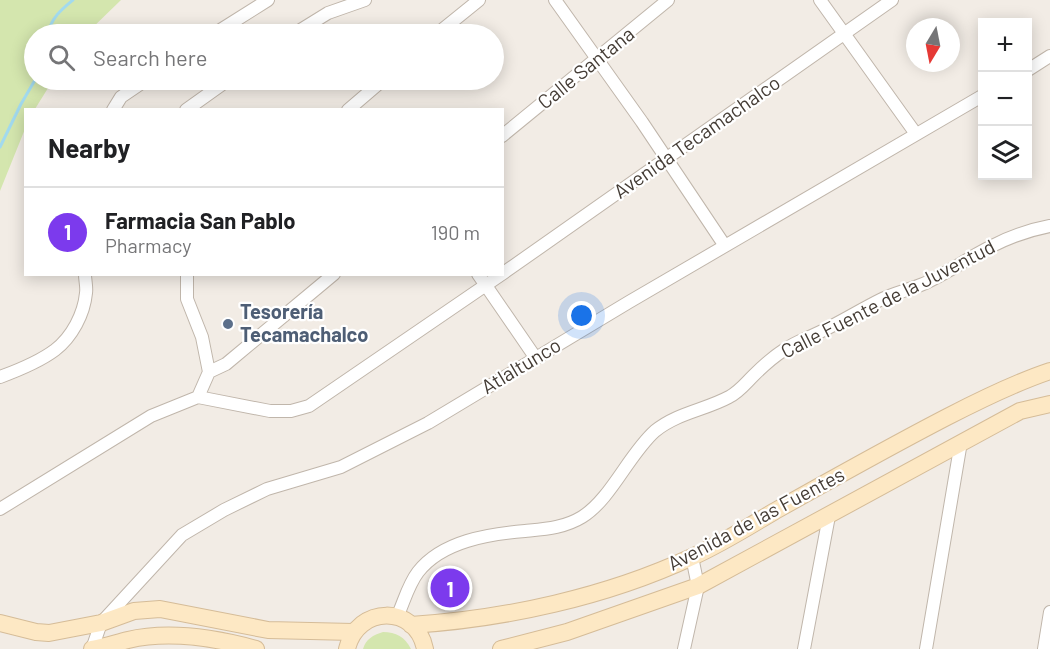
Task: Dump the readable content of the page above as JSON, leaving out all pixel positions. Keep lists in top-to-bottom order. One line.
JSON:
{"streets":{"main road":["Avenida de las Fuentes"],"street":["Calle Santana","Avenida Tecamachalco","Calle Fuente de la Juventud","Atlaltunco"]},"crossings":[["Calle Fuente de la Juventud","Avenida de las Fuentes"]],"places":["Tesorería Tecamachalco"],"north":"bottom","page":{"map_buttons":["+","−"],"search":"Search here","heading":"Nearby","list":[{"mark":"1","name":"Farmacia San Pablo","note":"Pharmacy","value":"190 m"}],"pins":"1"}}
